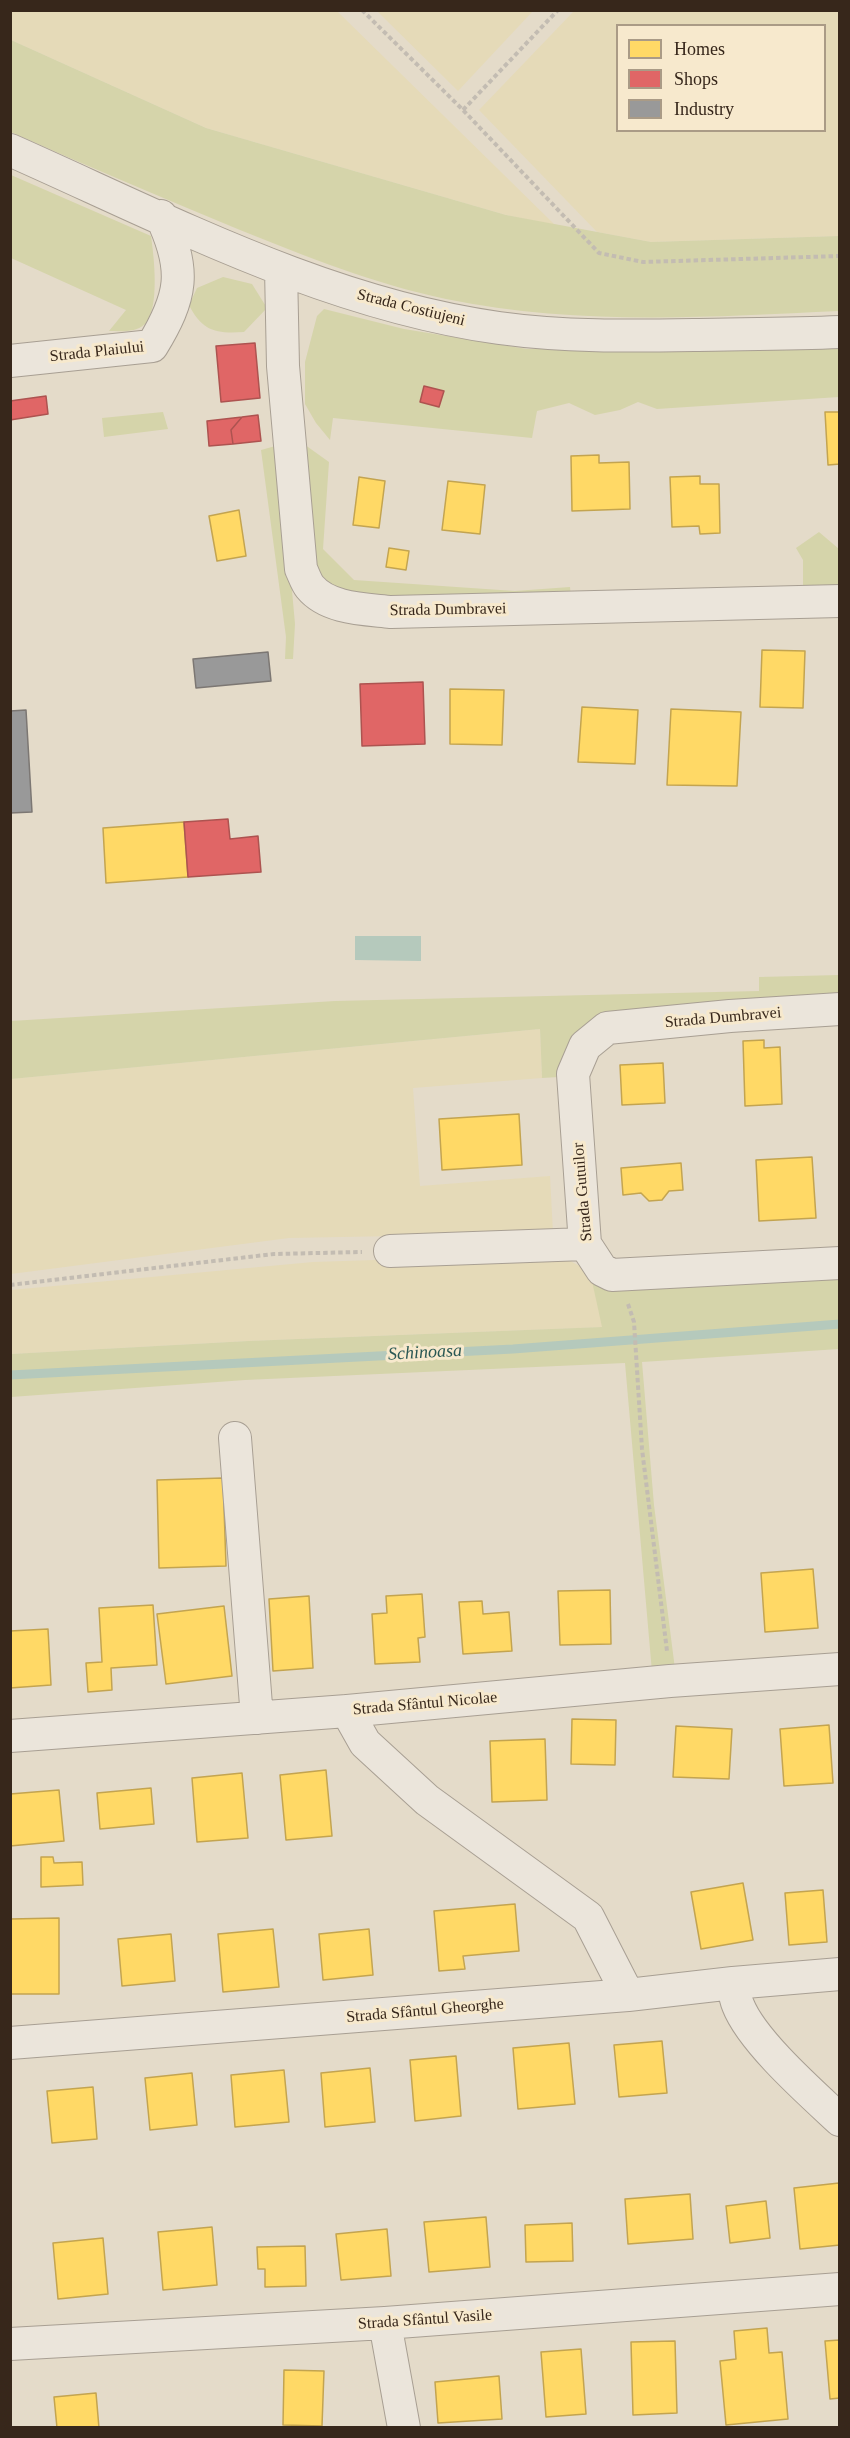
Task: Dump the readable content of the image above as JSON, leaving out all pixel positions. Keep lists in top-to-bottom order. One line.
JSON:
{"streets":{"street":["Strada Costiujeni","Strada Plaiului","Strada Dumbravei","Strada Gutuilor","Strada Sfântul Nicolae","Strada Sfântul Gheorghe","Strada Sfântul Vasile"]},"crossings":[["Strada Costiujeni","Strada Plaiului"],["Strada Costiujeni","Strada Dumbravei"],["Strada Dumbravei","Strada Gutuilor"]],"water":["Schinoasa"],"legend":["Homes","Shops","Industry"]}
